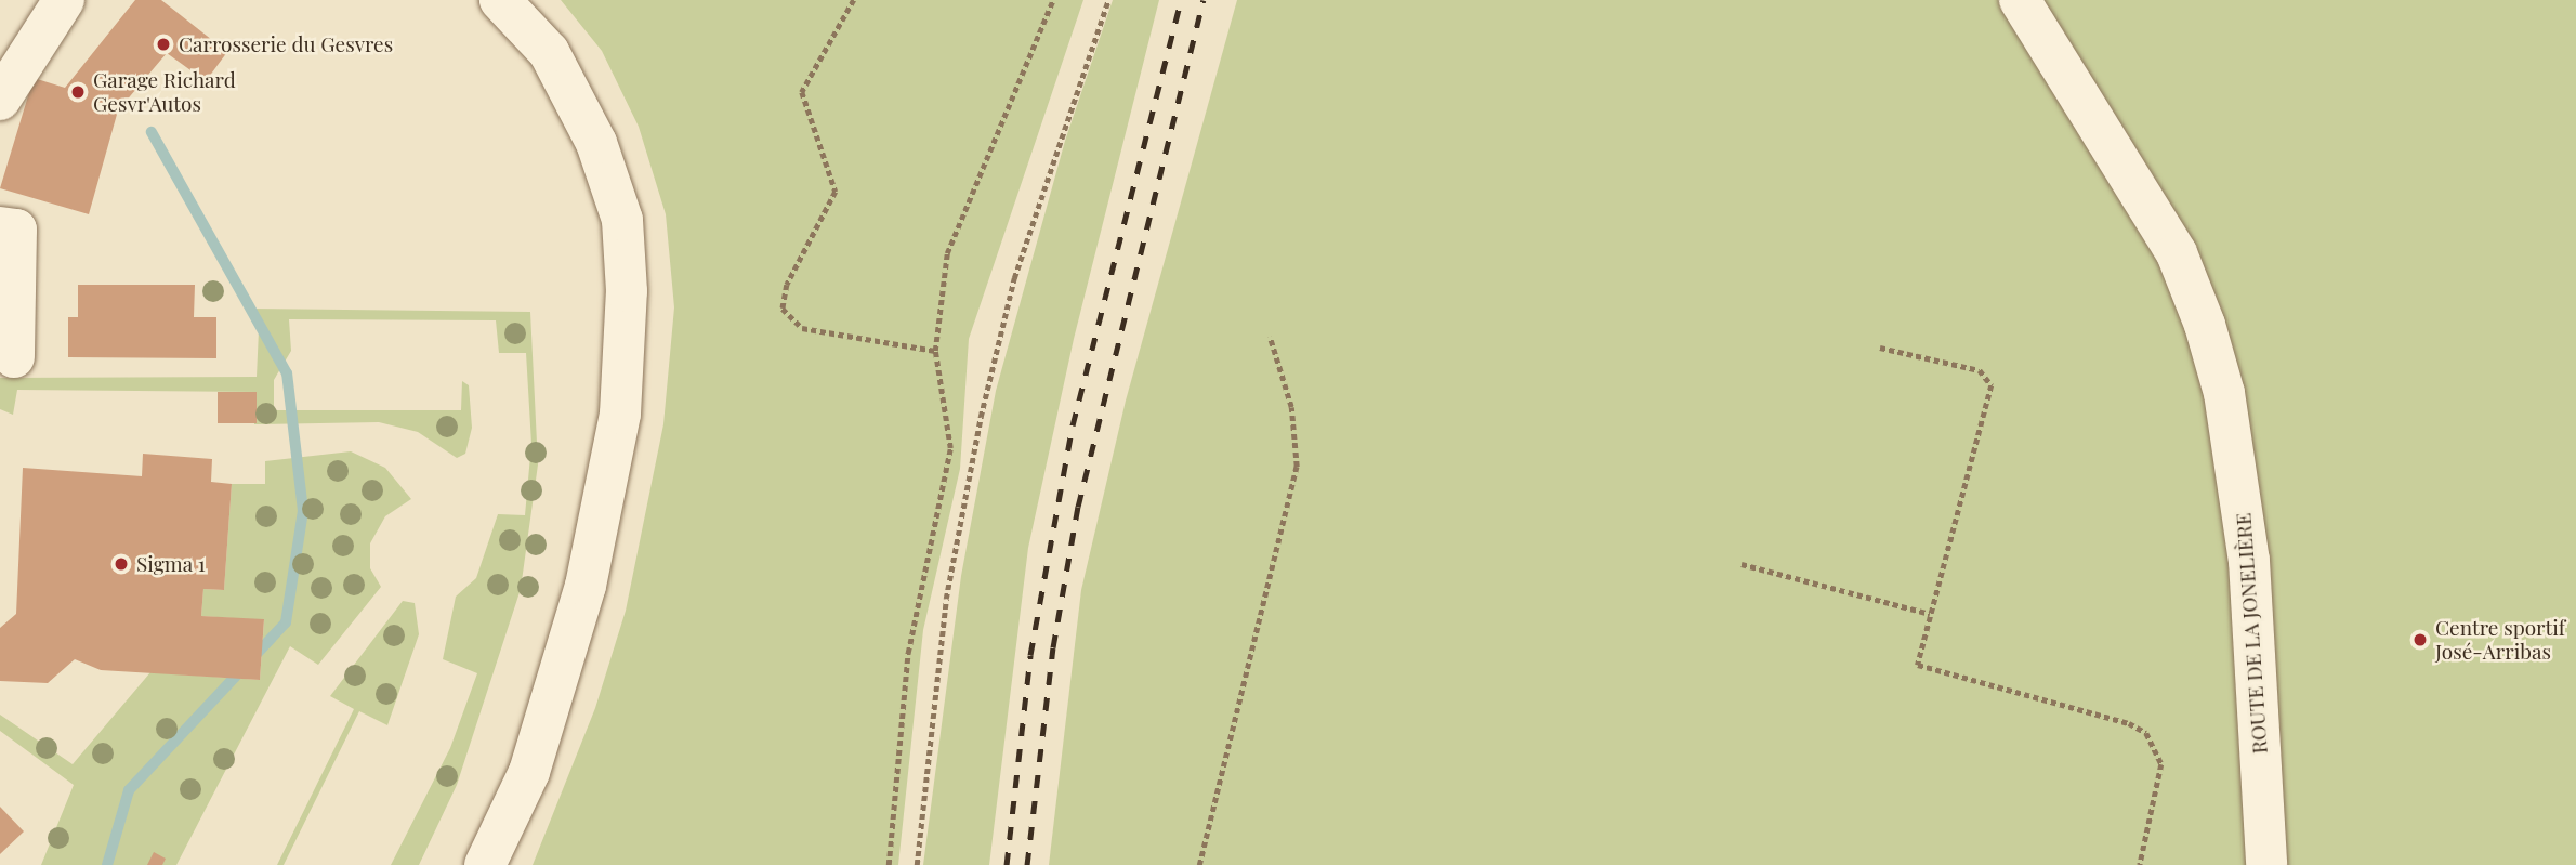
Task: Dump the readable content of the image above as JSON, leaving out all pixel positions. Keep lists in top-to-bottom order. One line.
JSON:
{"streets":{"street":["ROUTE DE LA JONELIÈRE"]},"places":["Carrosserie du Gesvres","Garage Richard Gesvr'Autos","Sigma 1","Centre sportif José-Arribas"]}
